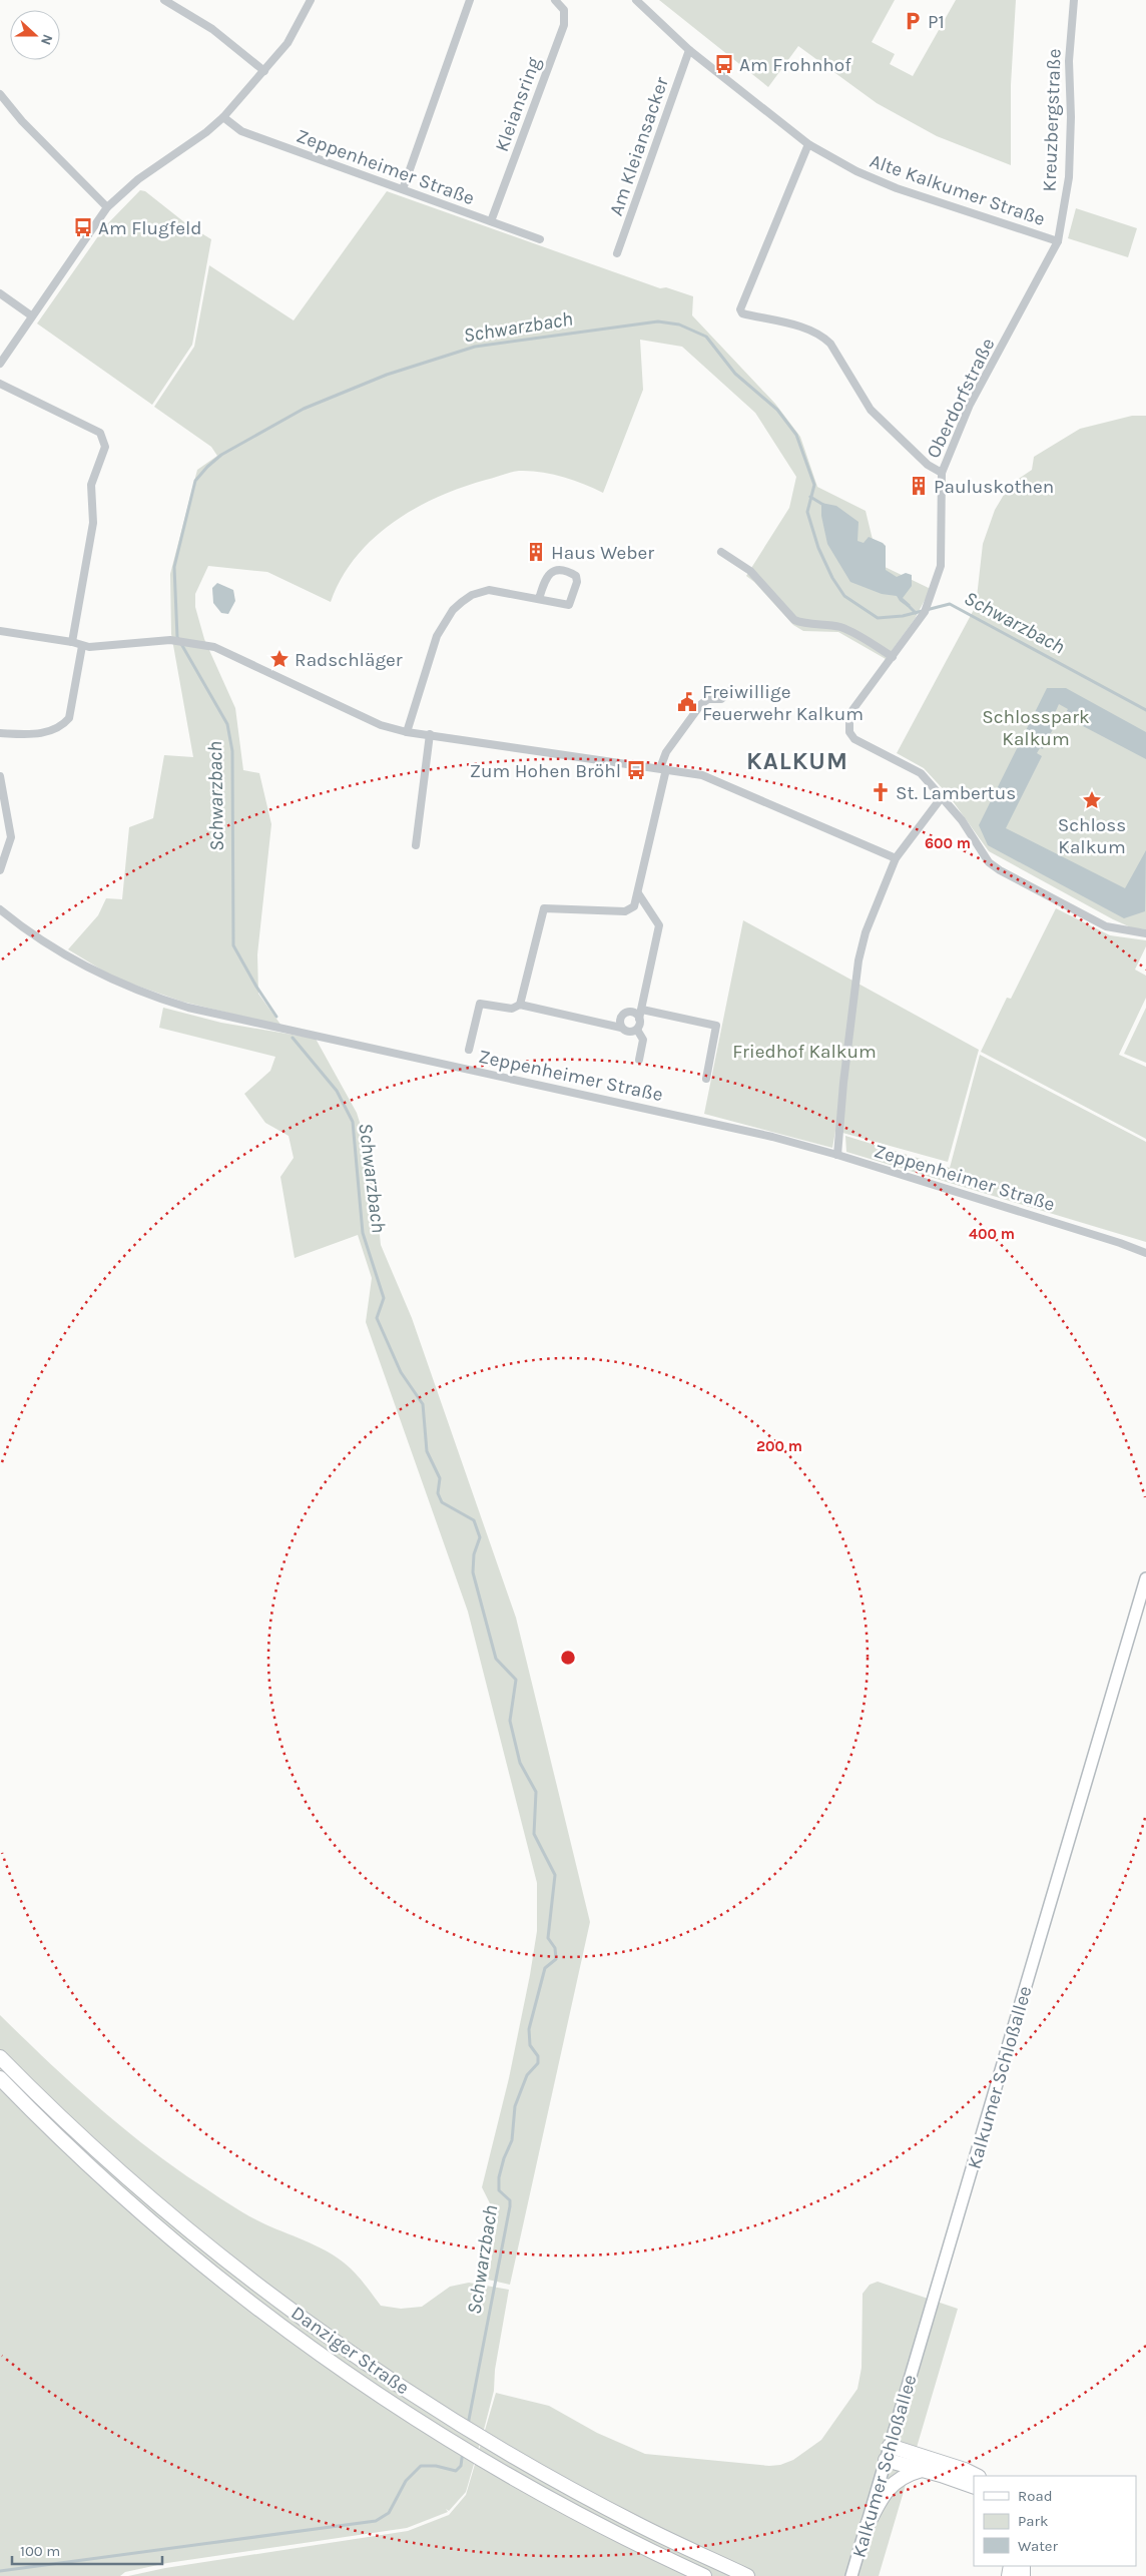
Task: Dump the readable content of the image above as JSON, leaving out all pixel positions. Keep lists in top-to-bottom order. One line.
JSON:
{"streets":{"highway":["Danziger Straße"],"main road":["Kalkumer Schloßallee"],"street":["Kleiansring","Kreuzbergstraße","Am Kleiansacker","Zeppenheimer Straße","Alte Kalkumer Straße","Oberdorfstraße"]},"crossings":[["Kleiansring","Zeppenheimer Straße"],["Kreuzbergstraße","Alte Kalkumer Straße"],["Kreuzbergstraße","Oberdorfstraße"],["Am Kleiansacker","Alte Kalkumer Straße"],["Alte Kalkumer Straße","Oberdorfstraße"]],"districts":["KALKUM"],"water":["Schwarzbach"],"parks":["Schlosspark Kalkum","Friedhof Kalkum"],"places":{"parking":["P1"],"bus stop":["Am Frohnhof","Am Flugfeld","Zum Hohen Bröhl"],"building":["Pauluskothen","Haus Weber"],"place":["Radschläger","Schloss Kalkum"],"public building":["Freiwillige Feuerwehr Kalkum"],"church":["St. Lambertus"]},"legend":["Road","Park","Water"],"scale_bar":"100 m","north":"right","rings":["600 m","400 m","200 m"]}
